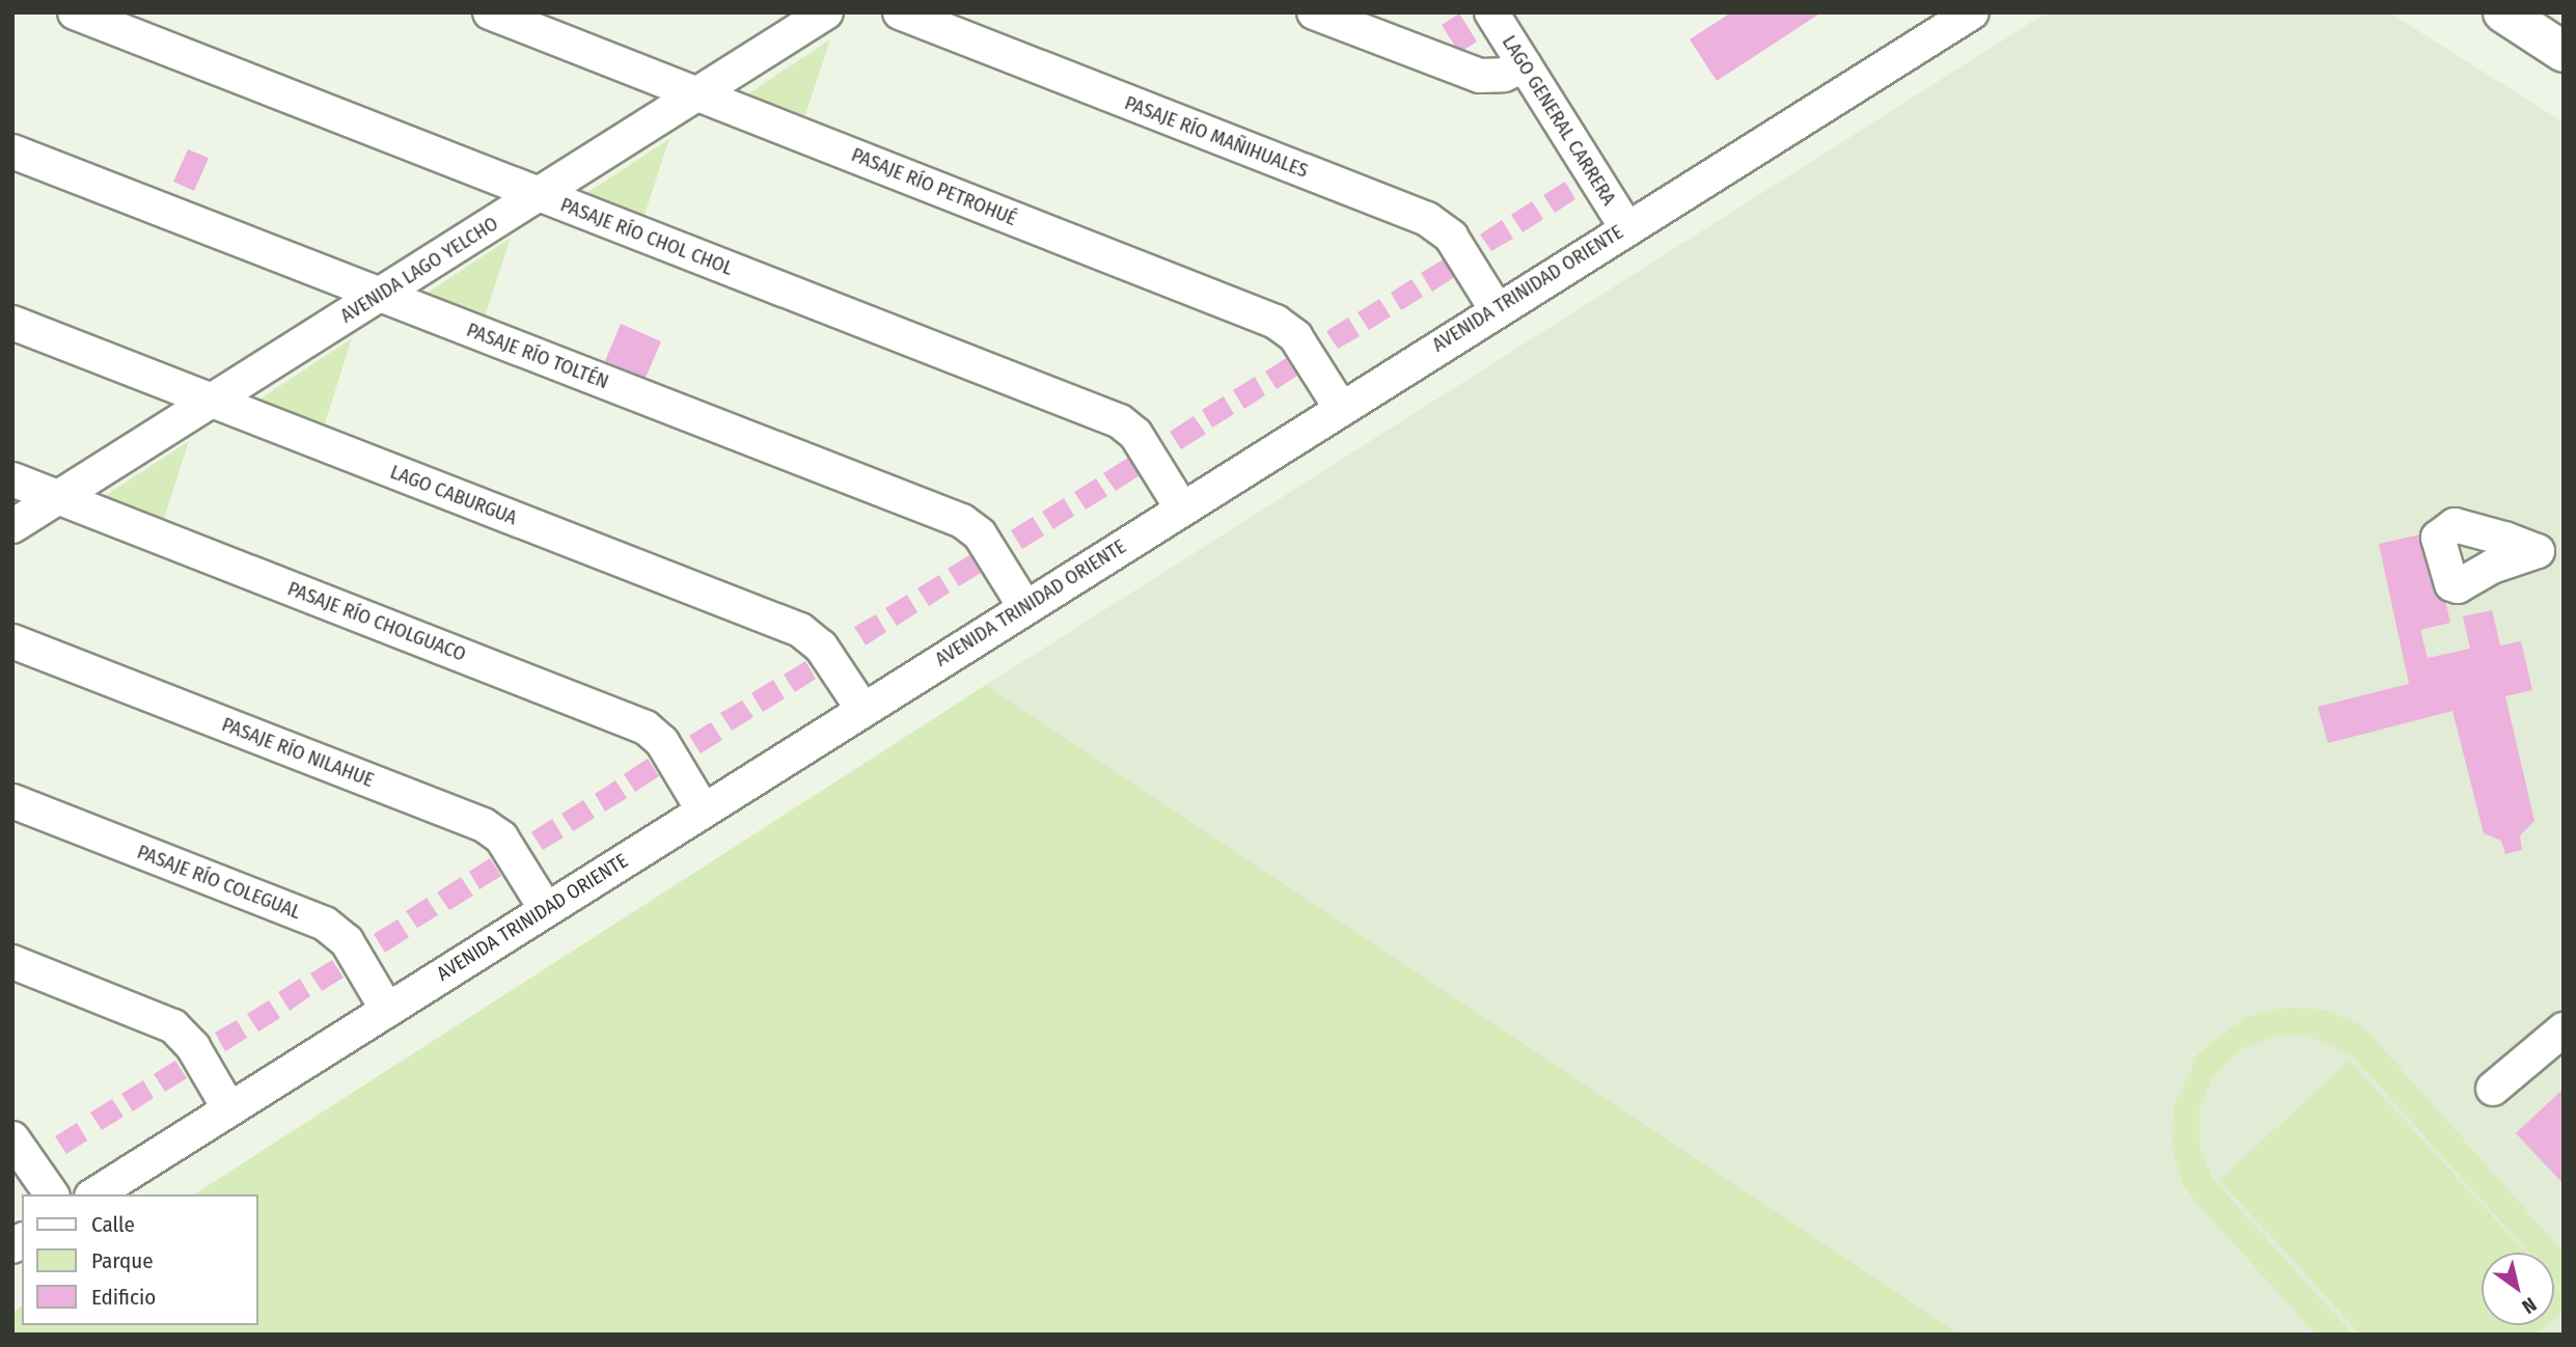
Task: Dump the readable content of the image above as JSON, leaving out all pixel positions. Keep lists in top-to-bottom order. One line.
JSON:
{"streets":{"street":["LAGO GENERAL CARRERA","PASAJE RÍO MAÑIHUALES","PASAJE RÍO PETROHUÉ","PASAJE RÍO CHOL CHOL","AVENIDA LAGO YELCHO","AVENIDA TRINIDAD ORIENTE","PASAJE RÍO TOLTÉN","LAGO CABURGUA","PASAJE RÍO CHOLGUACO","PASAJE RÍO NILAHUE","PASAJE RÍO COLEGUAL"]},"crossings":[["LAGO GENERAL CARRERA","AVENIDA TRINIDAD ORIENTE"],["PASAJE RÍO MAÑIHUALES","AVENIDA TRINIDAD ORIENTE"],["PASAJE RÍO PETROHUÉ","AVENIDA LAGO YELCHO"],["PASAJE RÍO PETROHUÉ","AVENIDA TRINIDAD ORIENTE"],["PASAJE RÍO CHOL CHOL","AVENIDA LAGO YELCHO"],["PASAJE RÍO CHOL CHOL","AVENIDA TRINIDAD ORIENTE"],["AVENIDA LAGO YELCHO","PASAJE RÍO TOLTÉN"],["AVENIDA LAGO YELCHO","LAGO CABURGUA"],["AVENIDA LAGO YELCHO","PASAJE RÍO CHOLGUACO"],["AVENIDA TRINIDAD ORIENTE","PASAJE RÍO TOLTÉN"],["AVENIDA TRINIDAD ORIENTE","LAGO CABURGUA"],["AVENIDA TRINIDAD ORIENTE","PASAJE RÍO CHOLGUACO"],["AVENIDA TRINIDAD ORIENTE","PASAJE RÍO NILAHUE"],["AVENIDA TRINIDAD ORIENTE","PASAJE RÍO COLEGUAL"]],"legend":["Calle","Parque","Edificio"],"north":"bottom right"}
